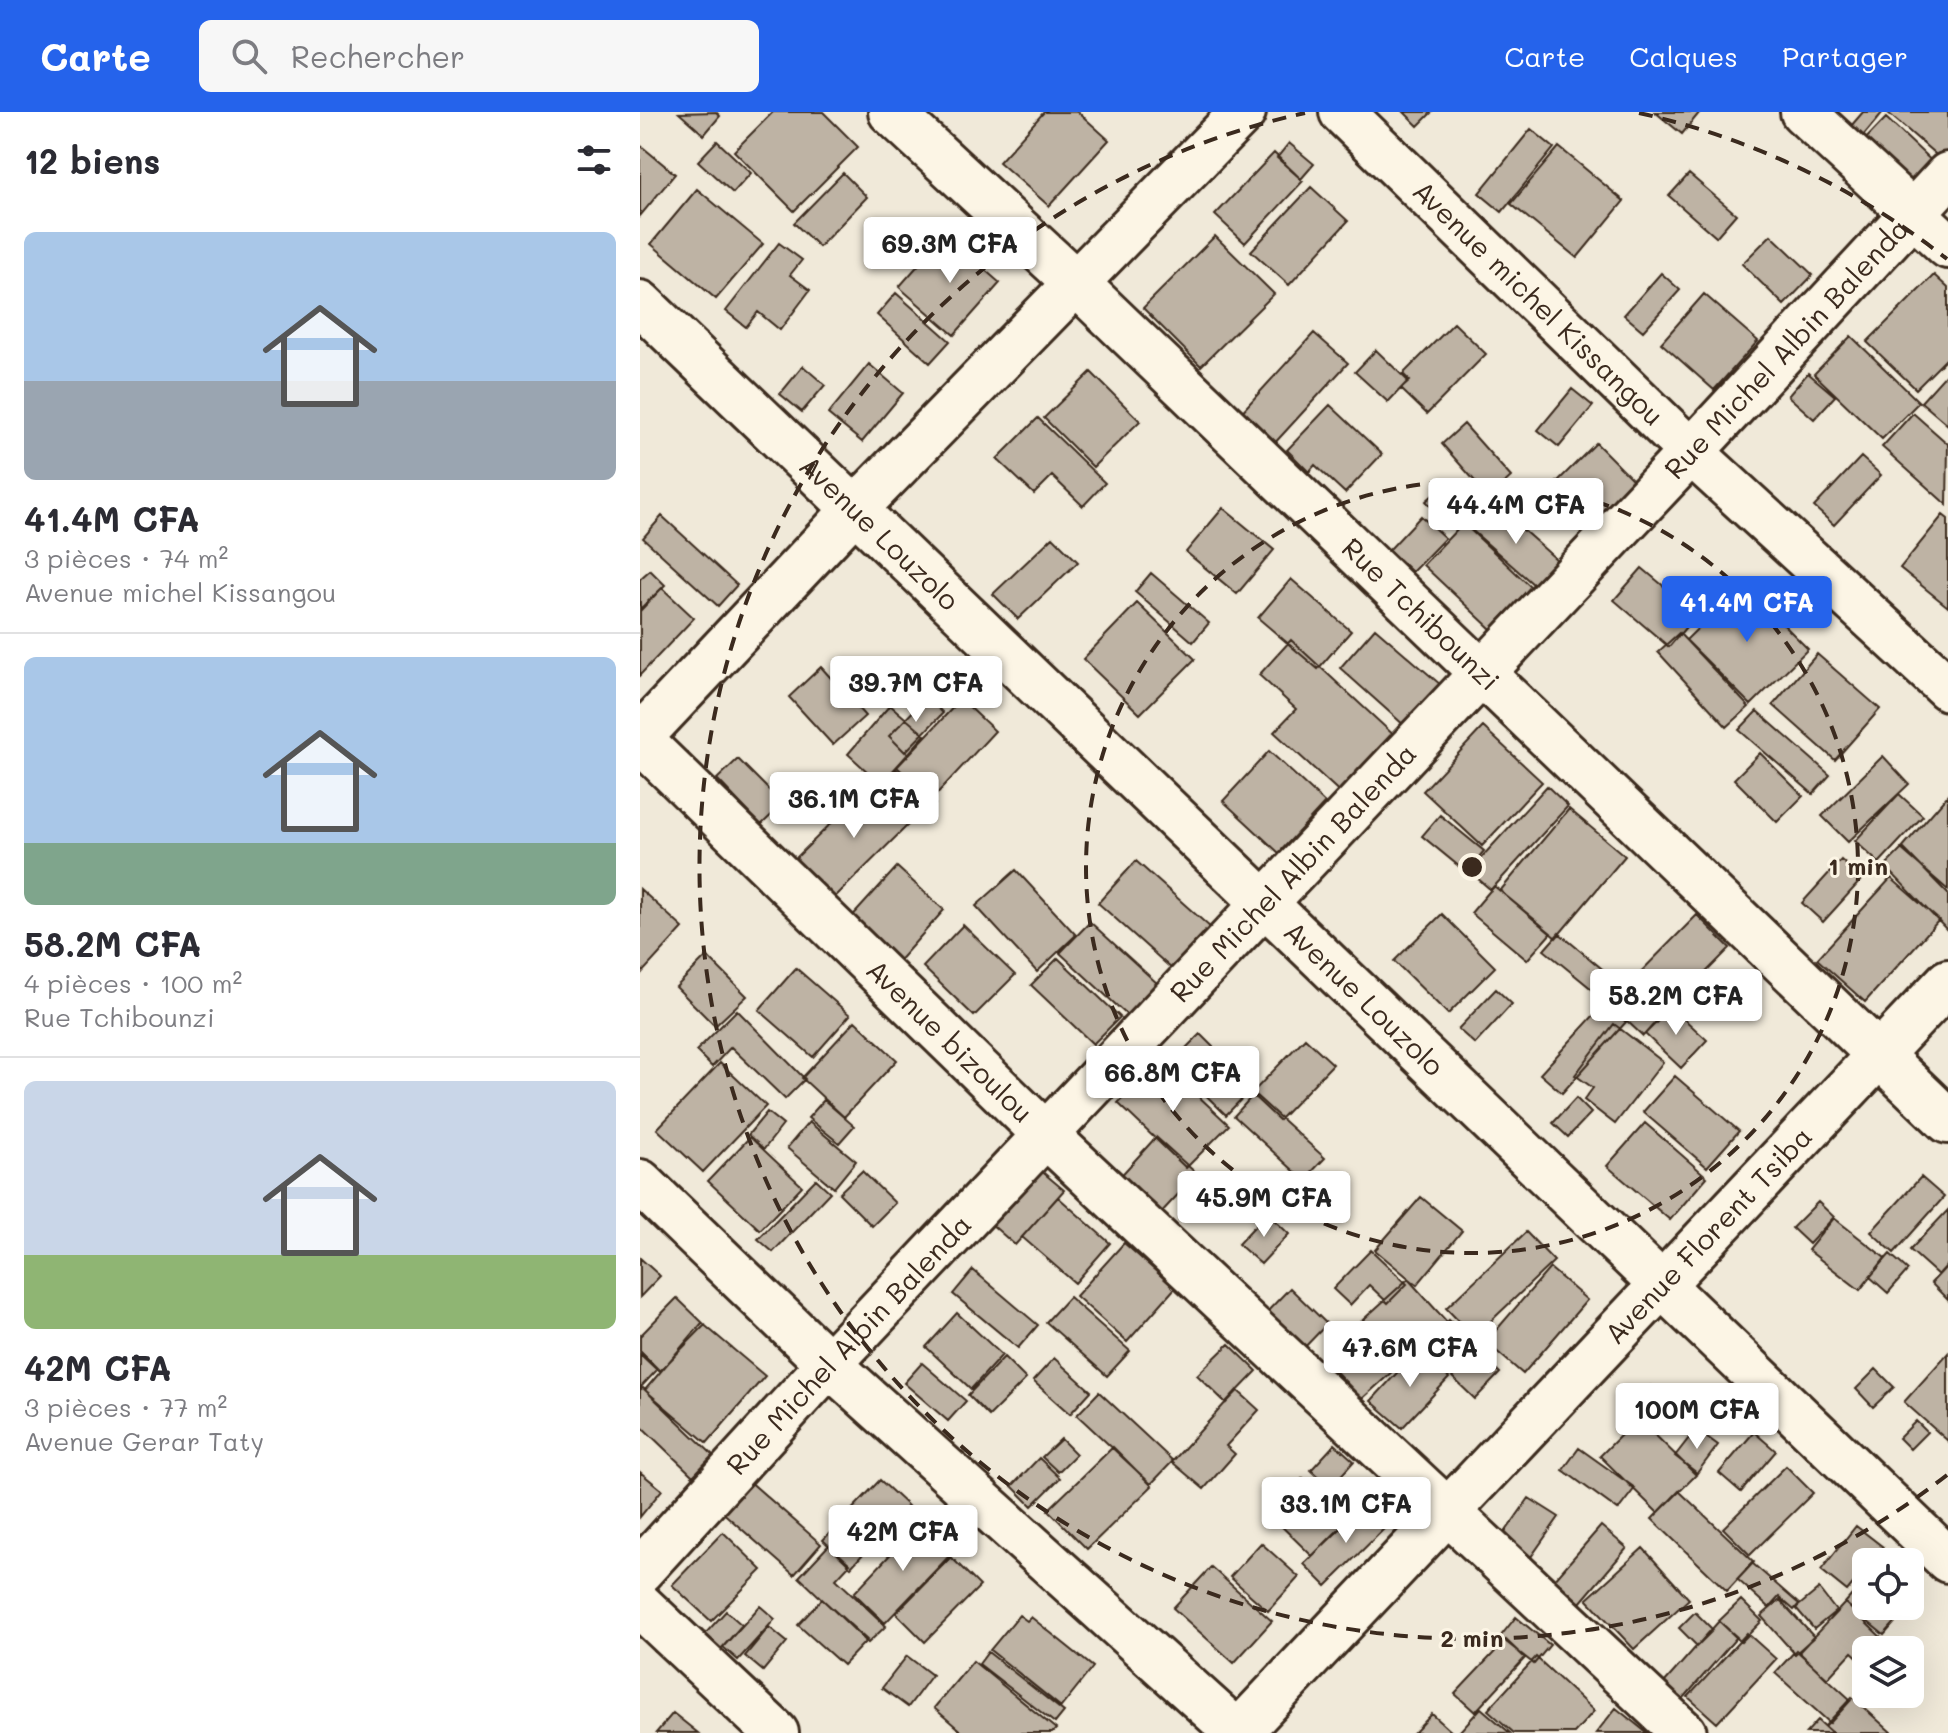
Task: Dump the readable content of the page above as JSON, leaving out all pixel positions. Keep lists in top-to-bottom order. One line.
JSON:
{"streets":{"street":["Avenue michel Kissangou","Rue Michel Albin Balenda","Avenue Louzolo","Rue Tchibounzi","Avenue bizoulou","Avenue Florent Tsiba"]},"crossings":[["Avenue michel Kissangou","Rue Michel Albin Balenda"],["Rue Michel Albin Balenda","Avenue Louzolo"],["Rue Michel Albin Balenda","Rue Tchibounzi"],["Rue Michel Albin Balenda","Avenue bizoulou"],["Avenue Louzolo","Avenue Florent Tsiba"],["Rue Tchibounzi","Avenue Florent Tsiba"],["Avenue bizoulou","Avenue Florent Tsiba"]],"page":{"header":"Carte","search":"Rechercher","nav":["Carte","Calques","Partager"],"heading":"12 biens","list":[{"name":"41.4M CFA","note":"3 pièces · 74 m² · Avenue michel Kissangou"},{"name":"58.2M CFA","note":"4 pièces · 100 m² · Rue Tchibounzi"},{"name":"42M CFA","note":"3 pièces · 77 m² · Avenue Gerar Taty"}],"price":["69.3M CFA","44.4M CFA","41.4M CFA","39.7M CFA","36.1M CFA","58.2M CFA","66.8M CFA","45.9M CFA","47.6M CFA","100M CFA","33.1M CFA","42M CFA"]},"rings":["1 min","2 min"]}
